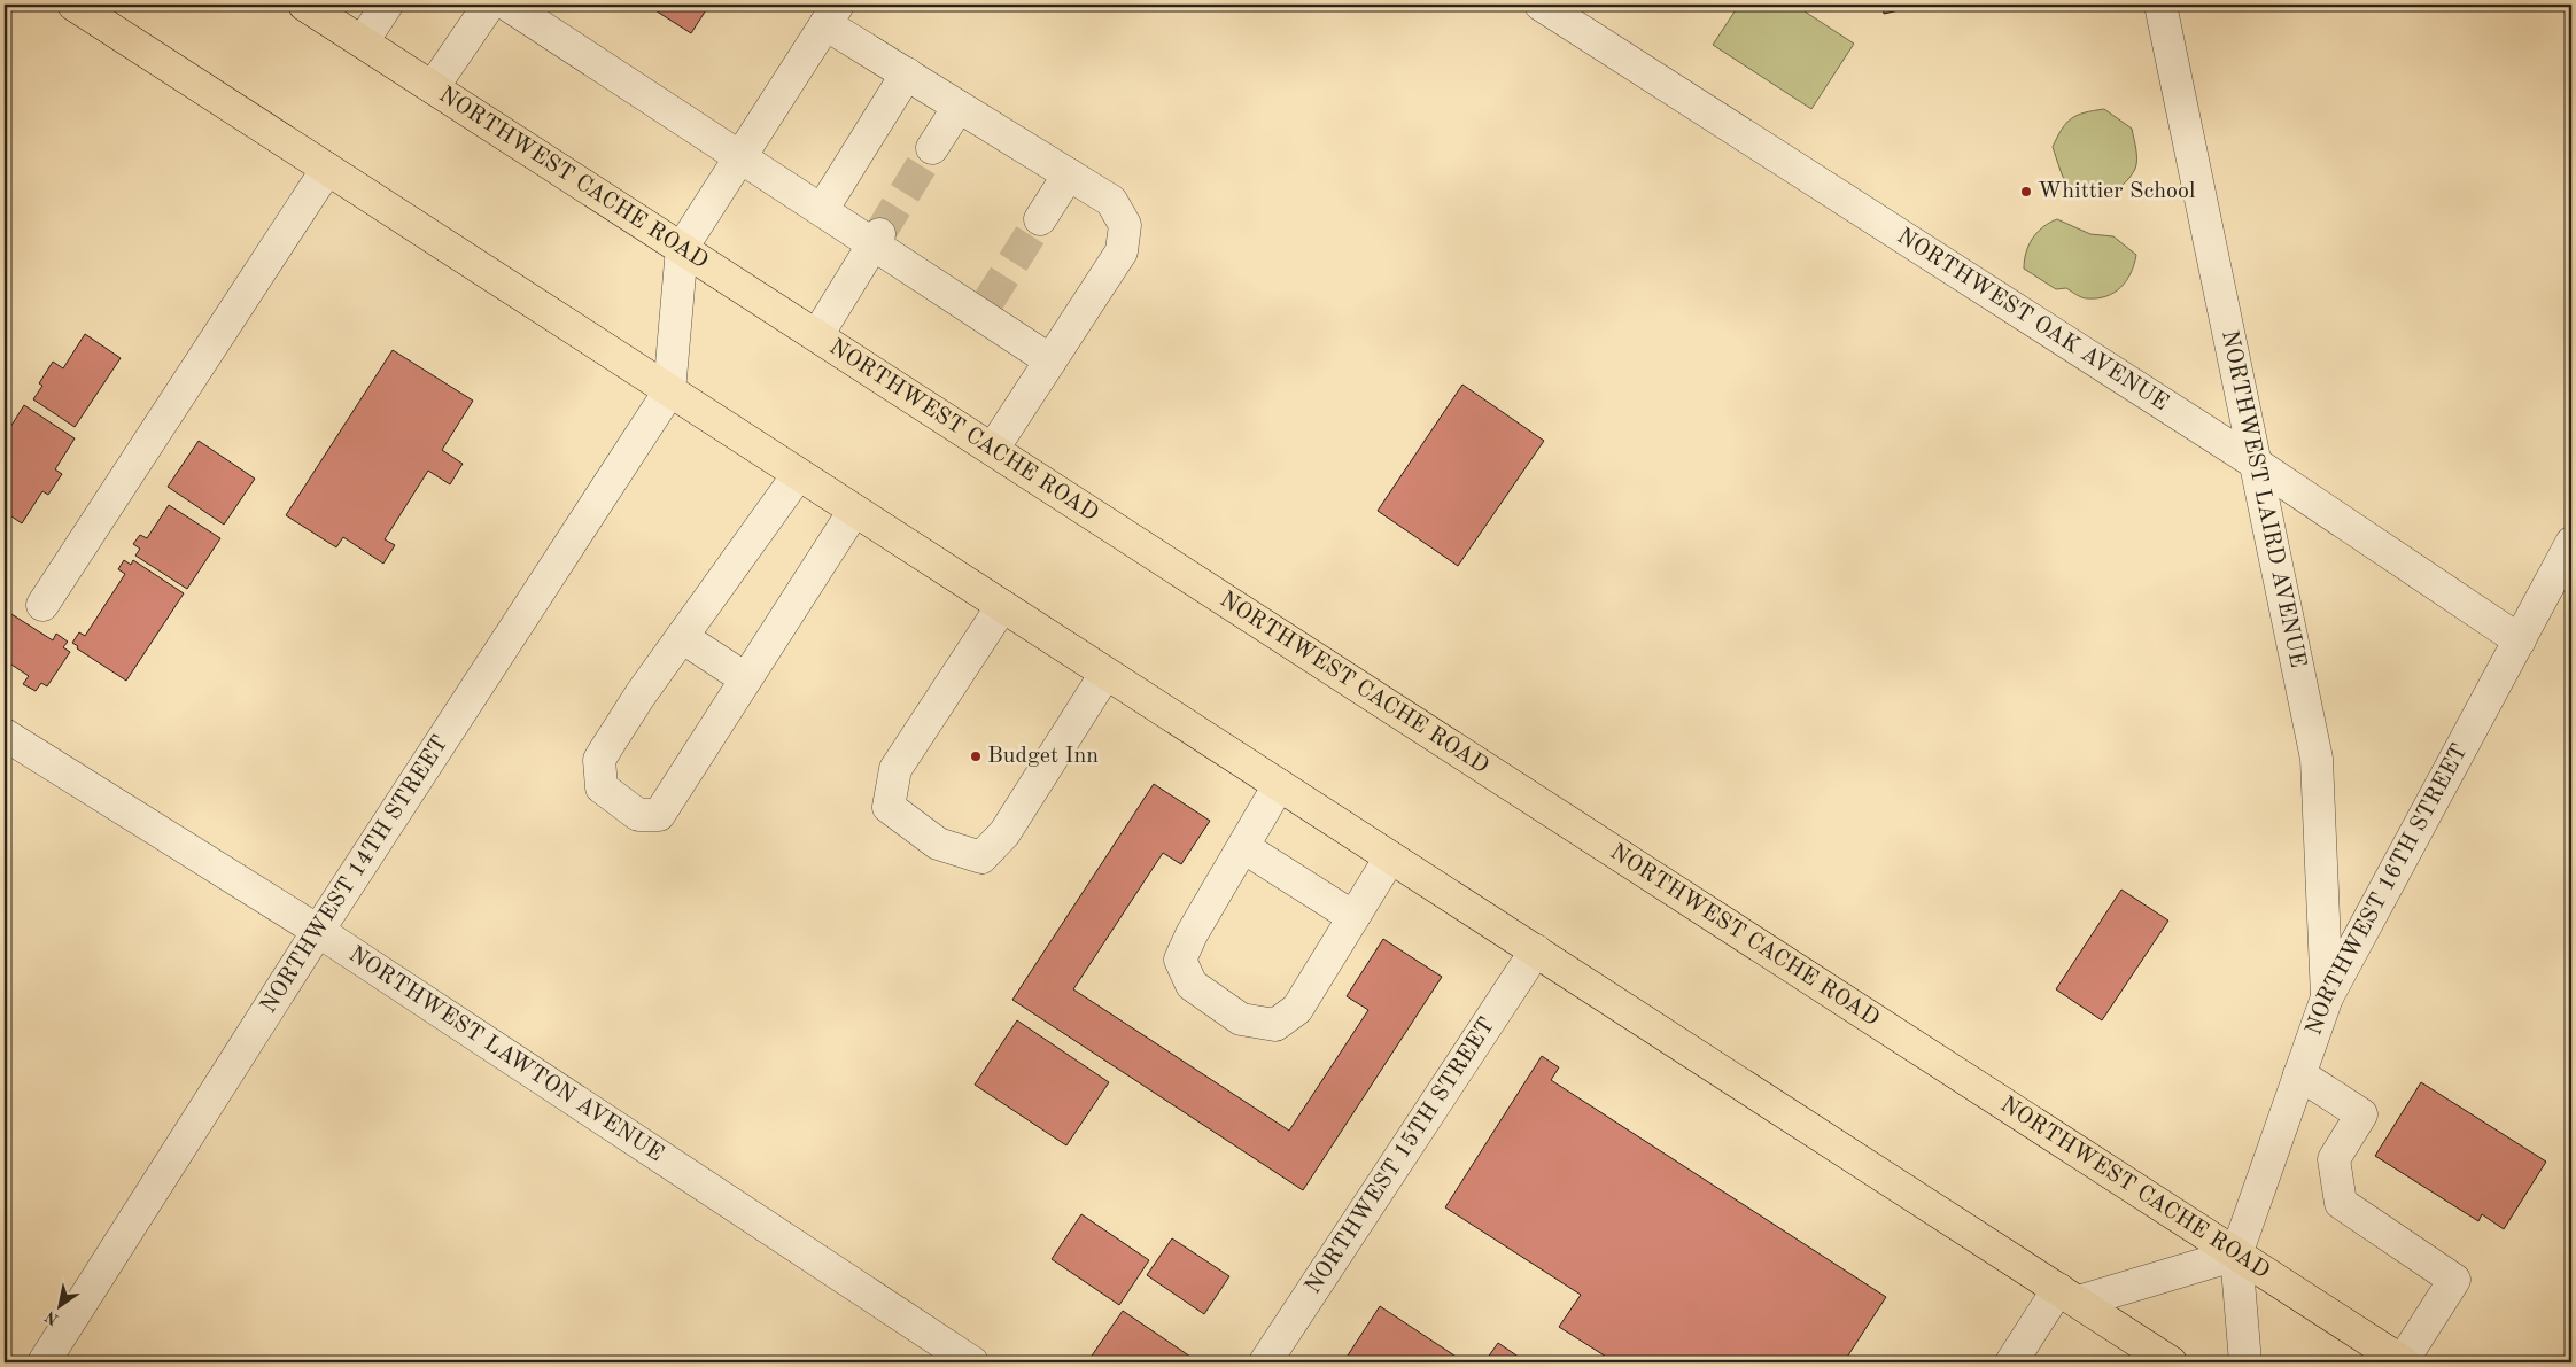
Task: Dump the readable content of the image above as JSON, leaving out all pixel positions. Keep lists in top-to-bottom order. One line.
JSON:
{"streets":{"main road":["NORTHWEST CACHE ROAD"],"street":["NORTHWEST OAK AVENUE","NORTHWEST LAIRD AVENUE","NORTHWEST 14TH STREET","NORTHWEST 16TH STREET","NORTHWEST LAWTON AVENUE","NORTHWEST 15TH STREET"]},"crossings":[["NORTHWEST CACHE ROAD","NORTHWEST 16TH STREET"],["NORTHWEST OAK AVENUE","NORTHWEST LAIRD AVENUE"],["NORTHWEST OAK AVENUE","NORTHWEST 16TH STREET"],["NORTHWEST LAIRD AVENUE","NORTHWEST 16TH STREET"],["NORTHWEST 14TH STREET","NORTHWEST LAWTON AVENUE"]],"places":["Whittier School","Budget Inn"],"north":"bottom left"}
